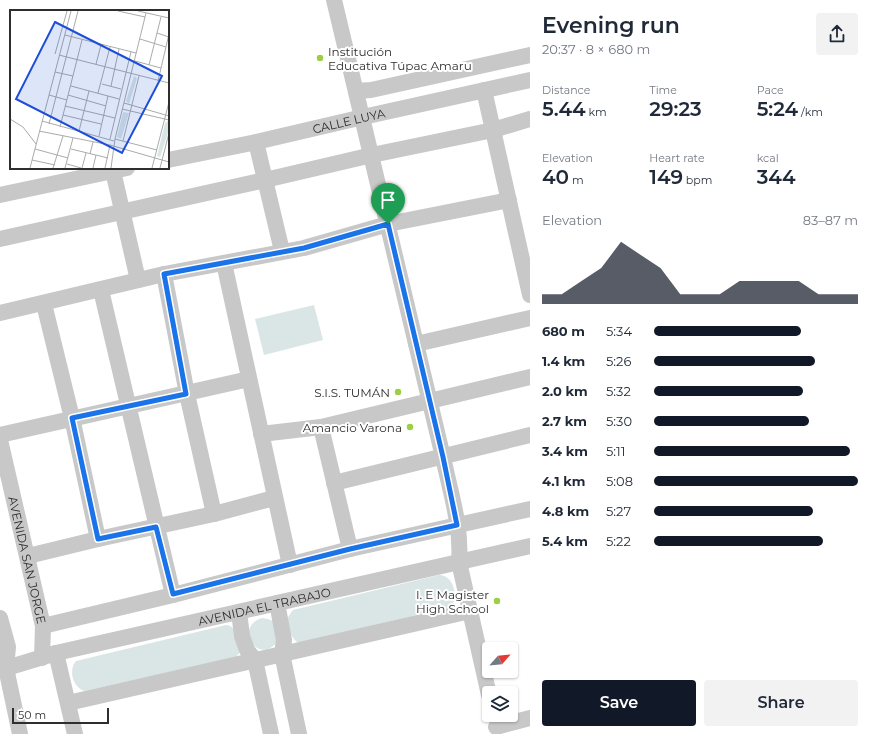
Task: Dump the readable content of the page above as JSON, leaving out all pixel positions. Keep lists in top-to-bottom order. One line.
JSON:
{"streets":{"street":["CALLE LUYA","AVENIDA SAN JORGE","AVENIDA EL TRABAJO"]},"crossings":[["AVENIDA SAN JORGE","AVENIDA EL TRABAJO"]],"places":["Institución Educativa Túpac Amaru","S.I.S. TUMÁN","Amancio Varona","I. E Magister High School"],"scale_bar":"50 m","north":"top right","page":{"heading":["Evening run","20:37 · 8 × 680 m"],"stats":[["Distance","5.44 km"],["Time","29:23"],["Pace","5:24 /km"],["Elevation","40 m"],["Heart rate","149 bpm"],["kcal","344"]],"chart":["Elevation","83–87 m"],"list":[{"name":"680 m","note":"5:34"},{"name":"1.4 km","note":"5:26"},{"name":"2.0 km","note":"5:32"},{"name":"2.7 km","note":"5:30"},{"name":"3.4 km","note":"5:11"},{"name":"4.1 km","note":"5:08"},{"name":"4.8 km","note":"5:27"},{"name":"5.4 km","note":"5:22"}],"buttons":["Save","Share"],"scale":"50 m"}}
